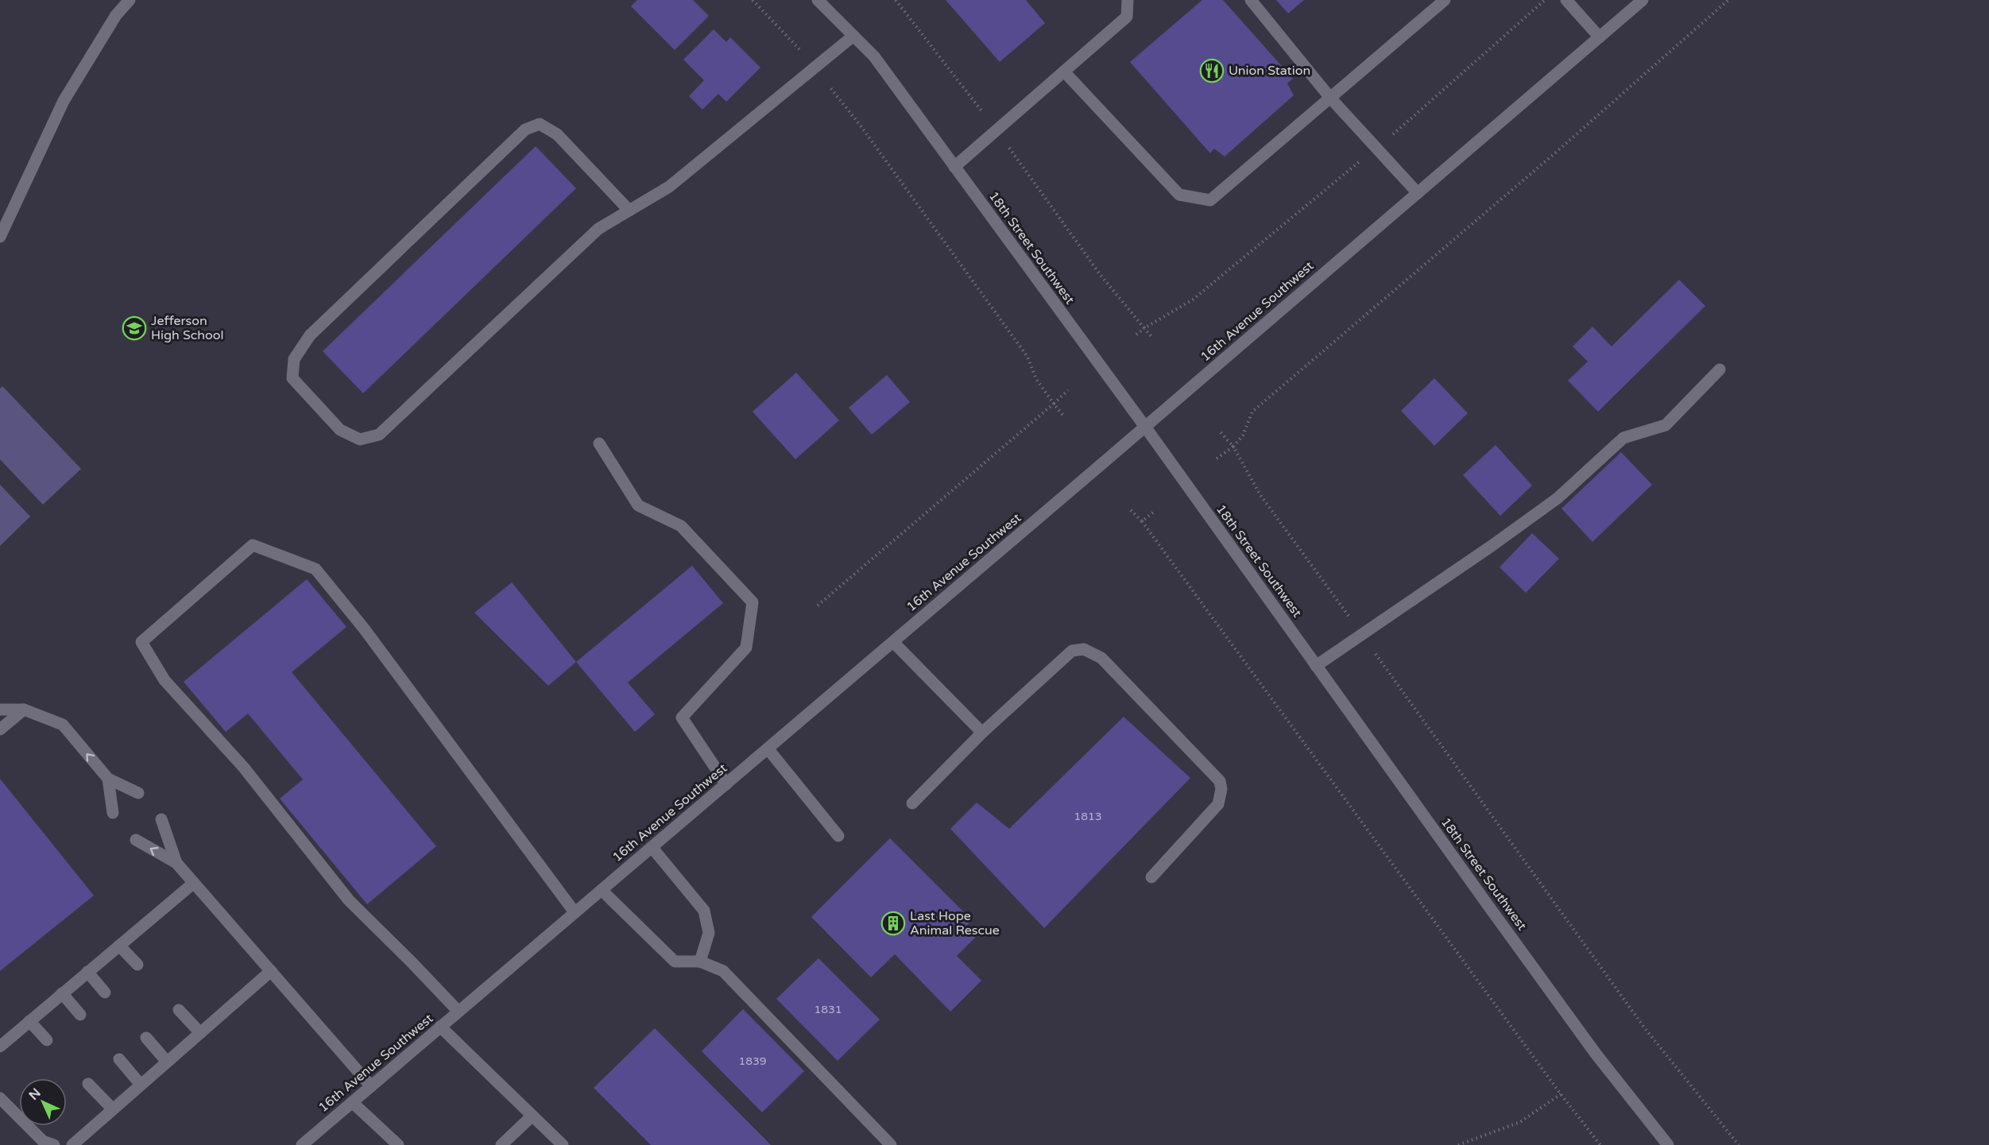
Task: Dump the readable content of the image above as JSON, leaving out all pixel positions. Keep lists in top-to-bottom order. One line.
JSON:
{"streets":{"main road":["18th Street Southwest","16th Avenue Southwest"]},"crossings":[["18th Street Southwest","16th Avenue Southwest"]],"places":{"restaurant":["Union Station"],"school or university":["Jefferson High School"],"building":["Last Hope Animal Rescue"]},"house_numbers":["1813","1831","1839"],"north":"top left"}
